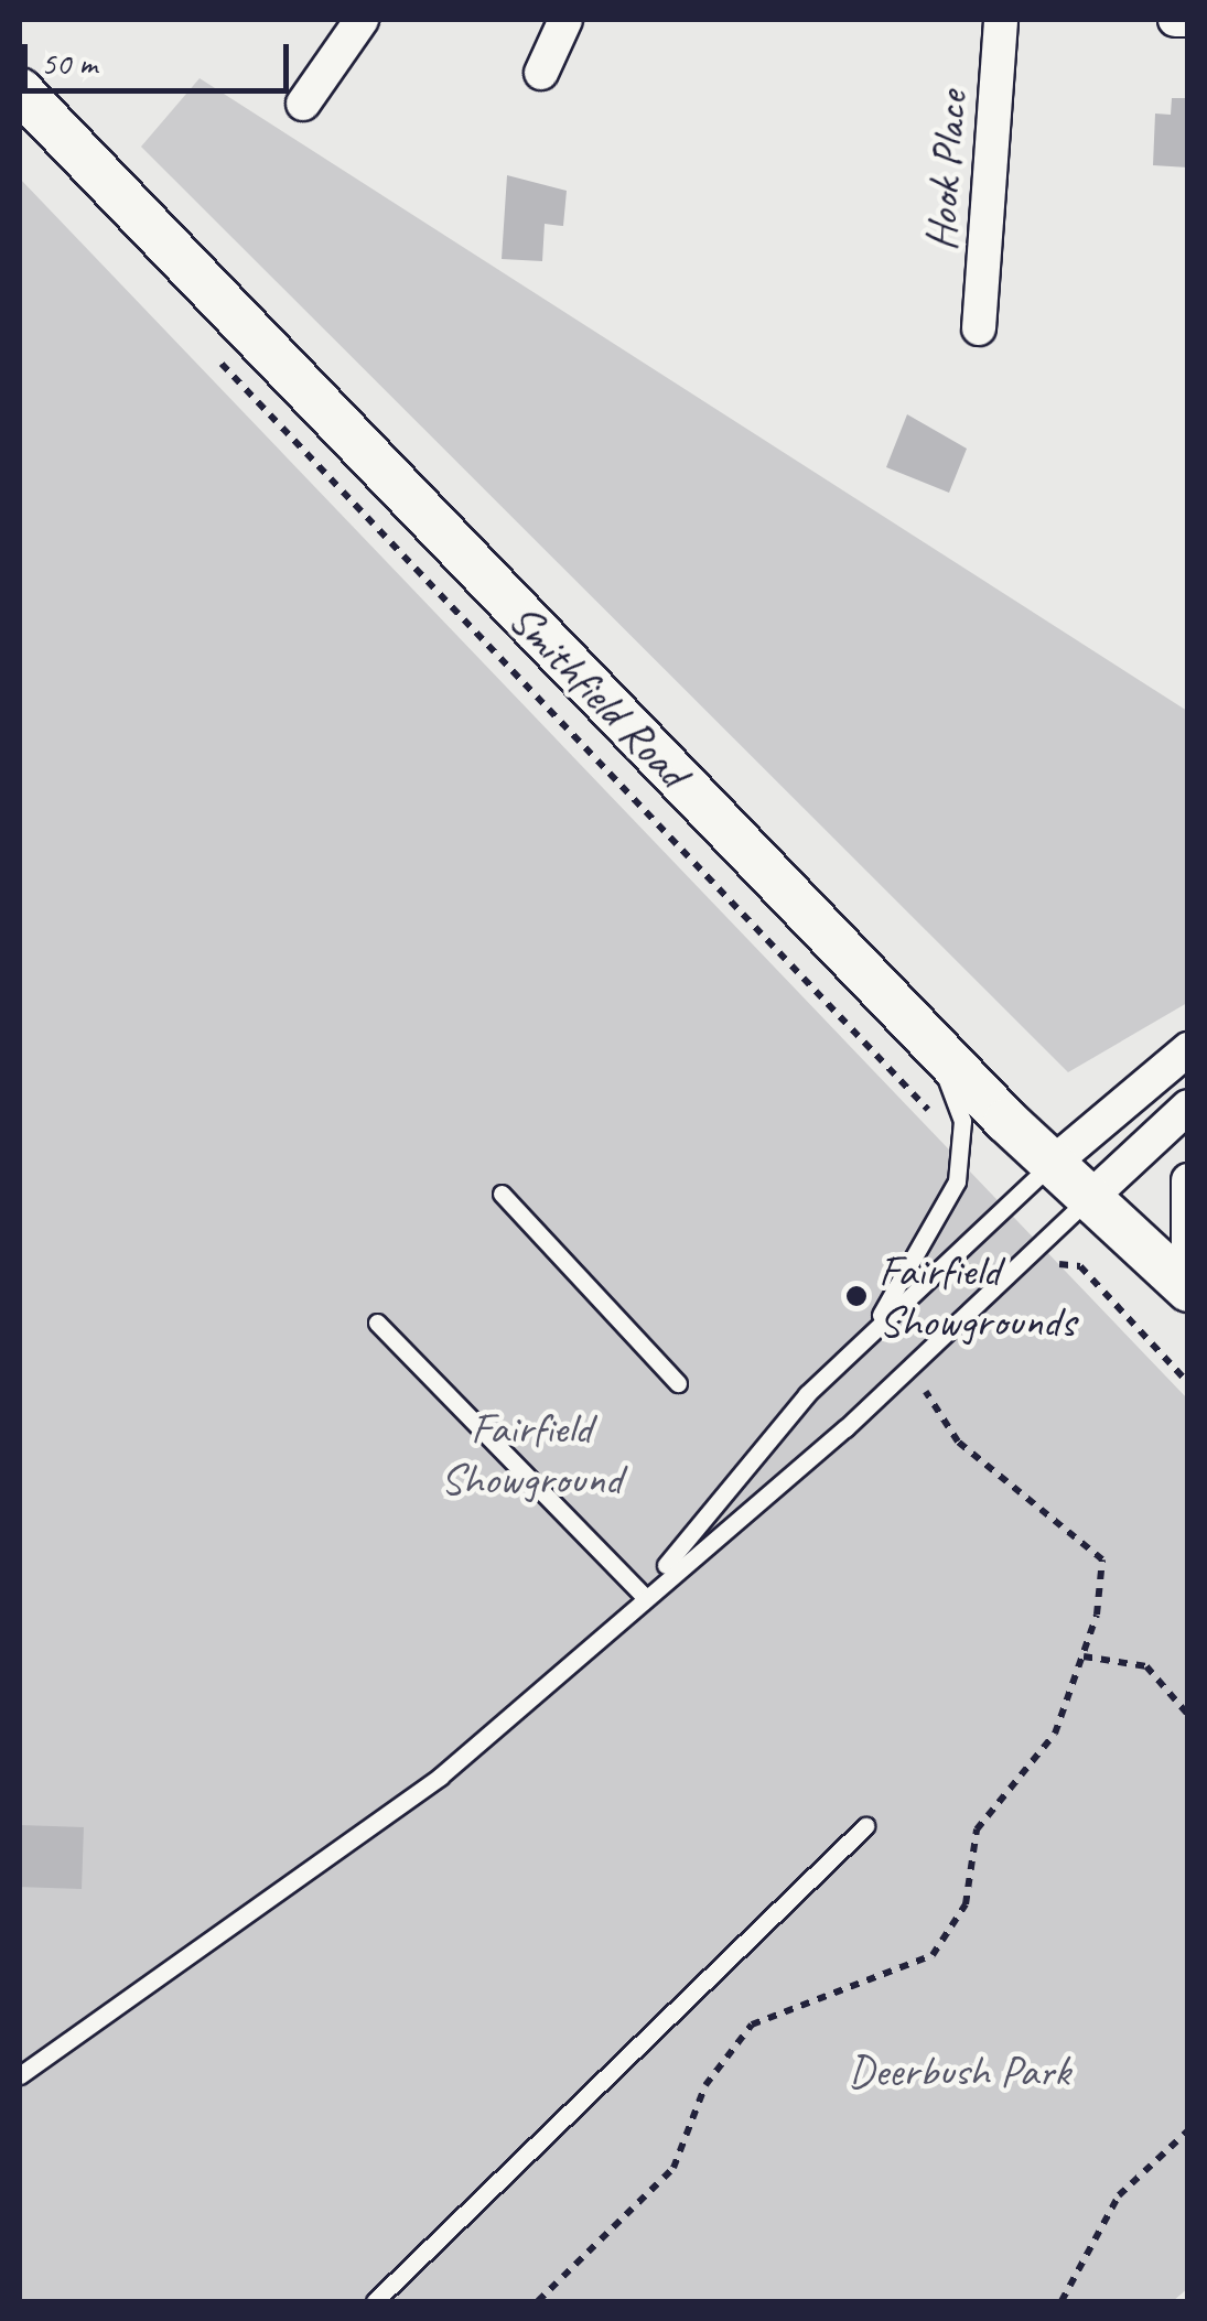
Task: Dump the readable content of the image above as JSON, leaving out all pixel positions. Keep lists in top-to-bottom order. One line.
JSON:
{"streets":{"main road":["Smithfield Road"],"street":["Hook Place"]},"parks":["Fairfield Showground","Deerbush Park"],"places":["Fairfield Showgrounds"],"scale_bar":"50 m"}
